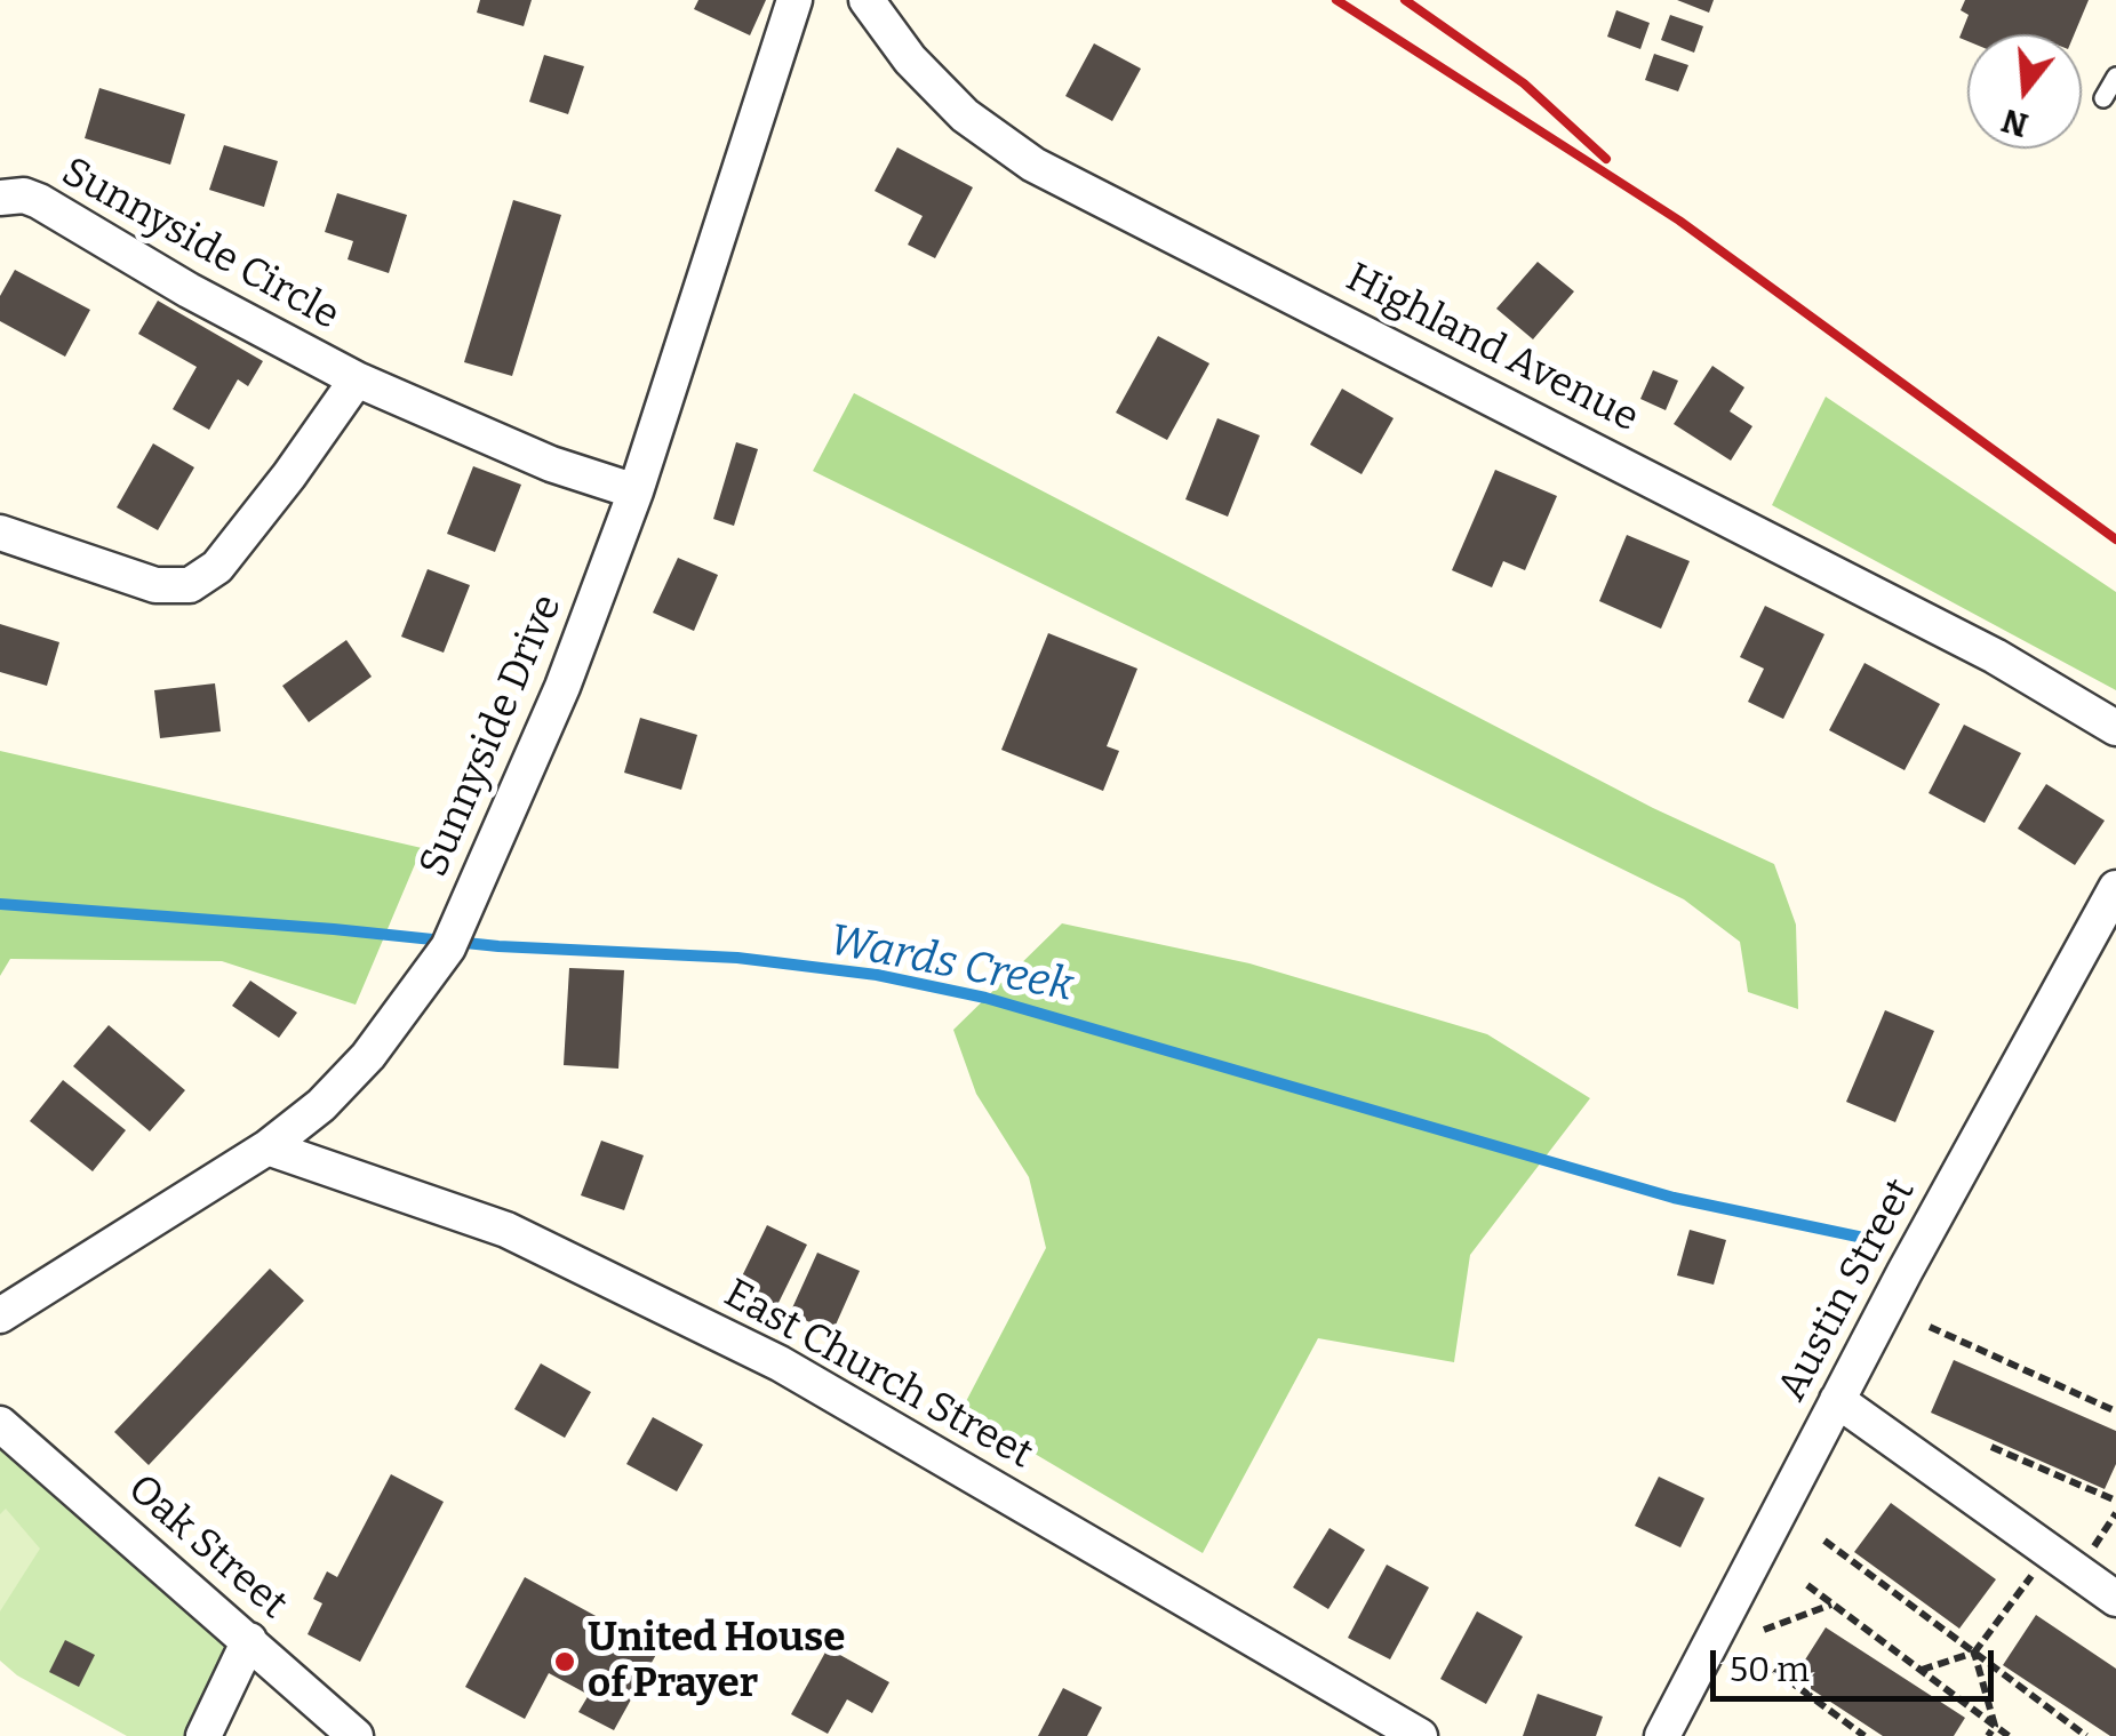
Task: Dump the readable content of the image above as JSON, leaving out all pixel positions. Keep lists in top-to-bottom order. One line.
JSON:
{"streets":{"street":["Sunnyside Circle","Highland Avenue","Sunnyside Drive","Austin Street","East Church Street","Oak Street"]},"crossings":[["Sunnyside Circle","Sunnyside Drive"],["Sunnyside Drive","East Church Street"]],"water":["Wards Creek"],"places":["United House of Prayer"],"scale_bar":"50 m","north":"bottom"}
